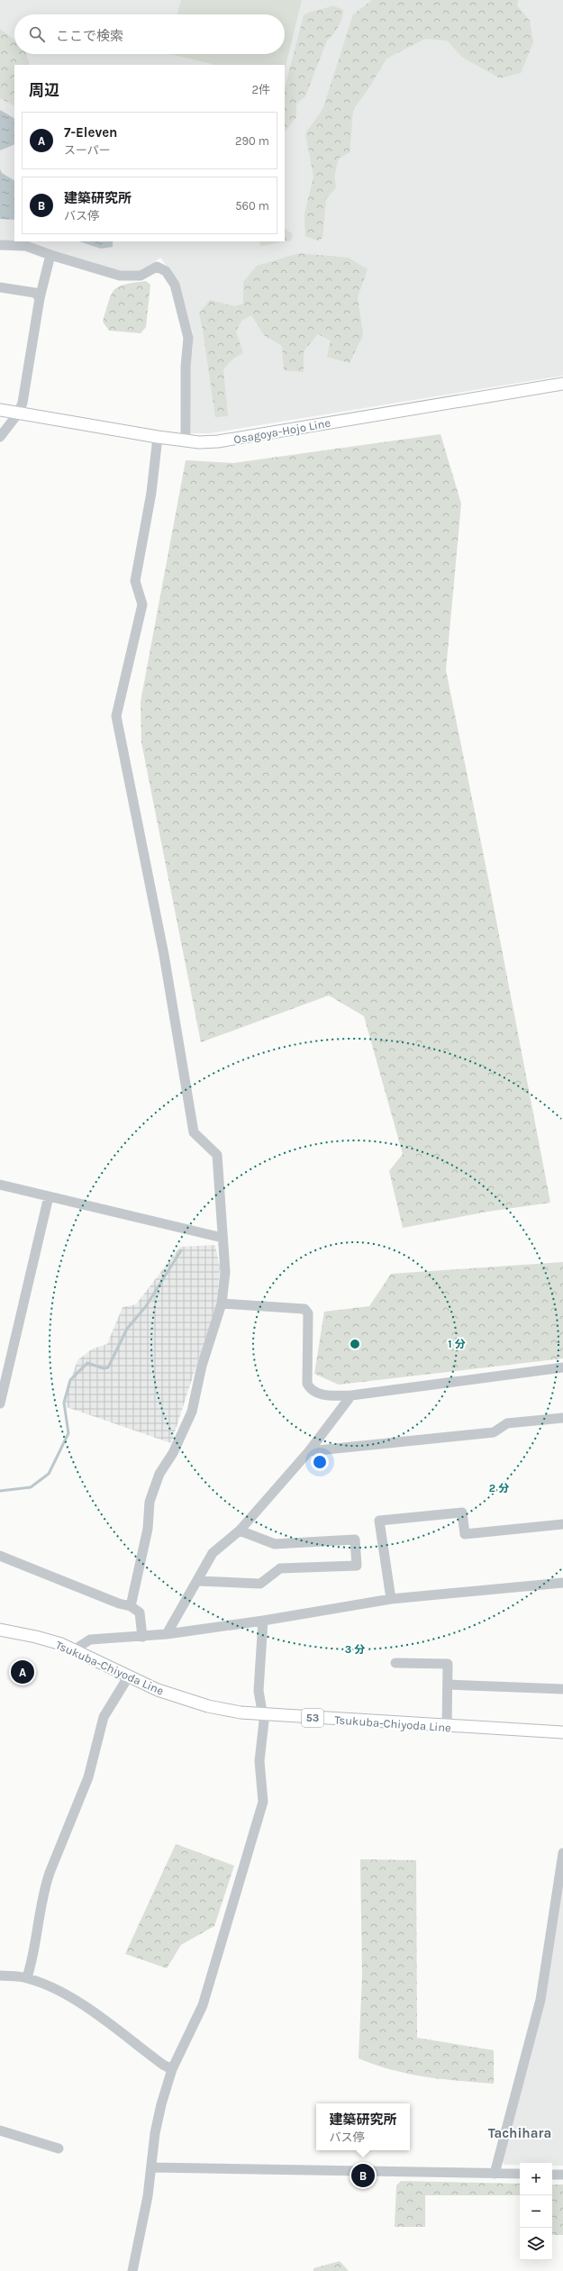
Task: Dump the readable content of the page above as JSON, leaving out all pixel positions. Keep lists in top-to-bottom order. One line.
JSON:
{"streets":{"main road":["Osagoya-Hojo Line","Tsukuba-Chiyoda Line","53"]},"districts":["Tachihara"],"page":{"search":"ここで検索","heading":["周辺","2件"],"list":[{"mark":"A","name":"7-Eleven","note":"スーパー","value":"290 m"},{"mark":"B","name":"建築研究所","note":"バス停","value":"560 m"}],"pins":["A","B"],"popup":["建築研究所","バス停"],"map_buttons":["+","−"]},"rings":["1 分","2 分","3 分"]}
